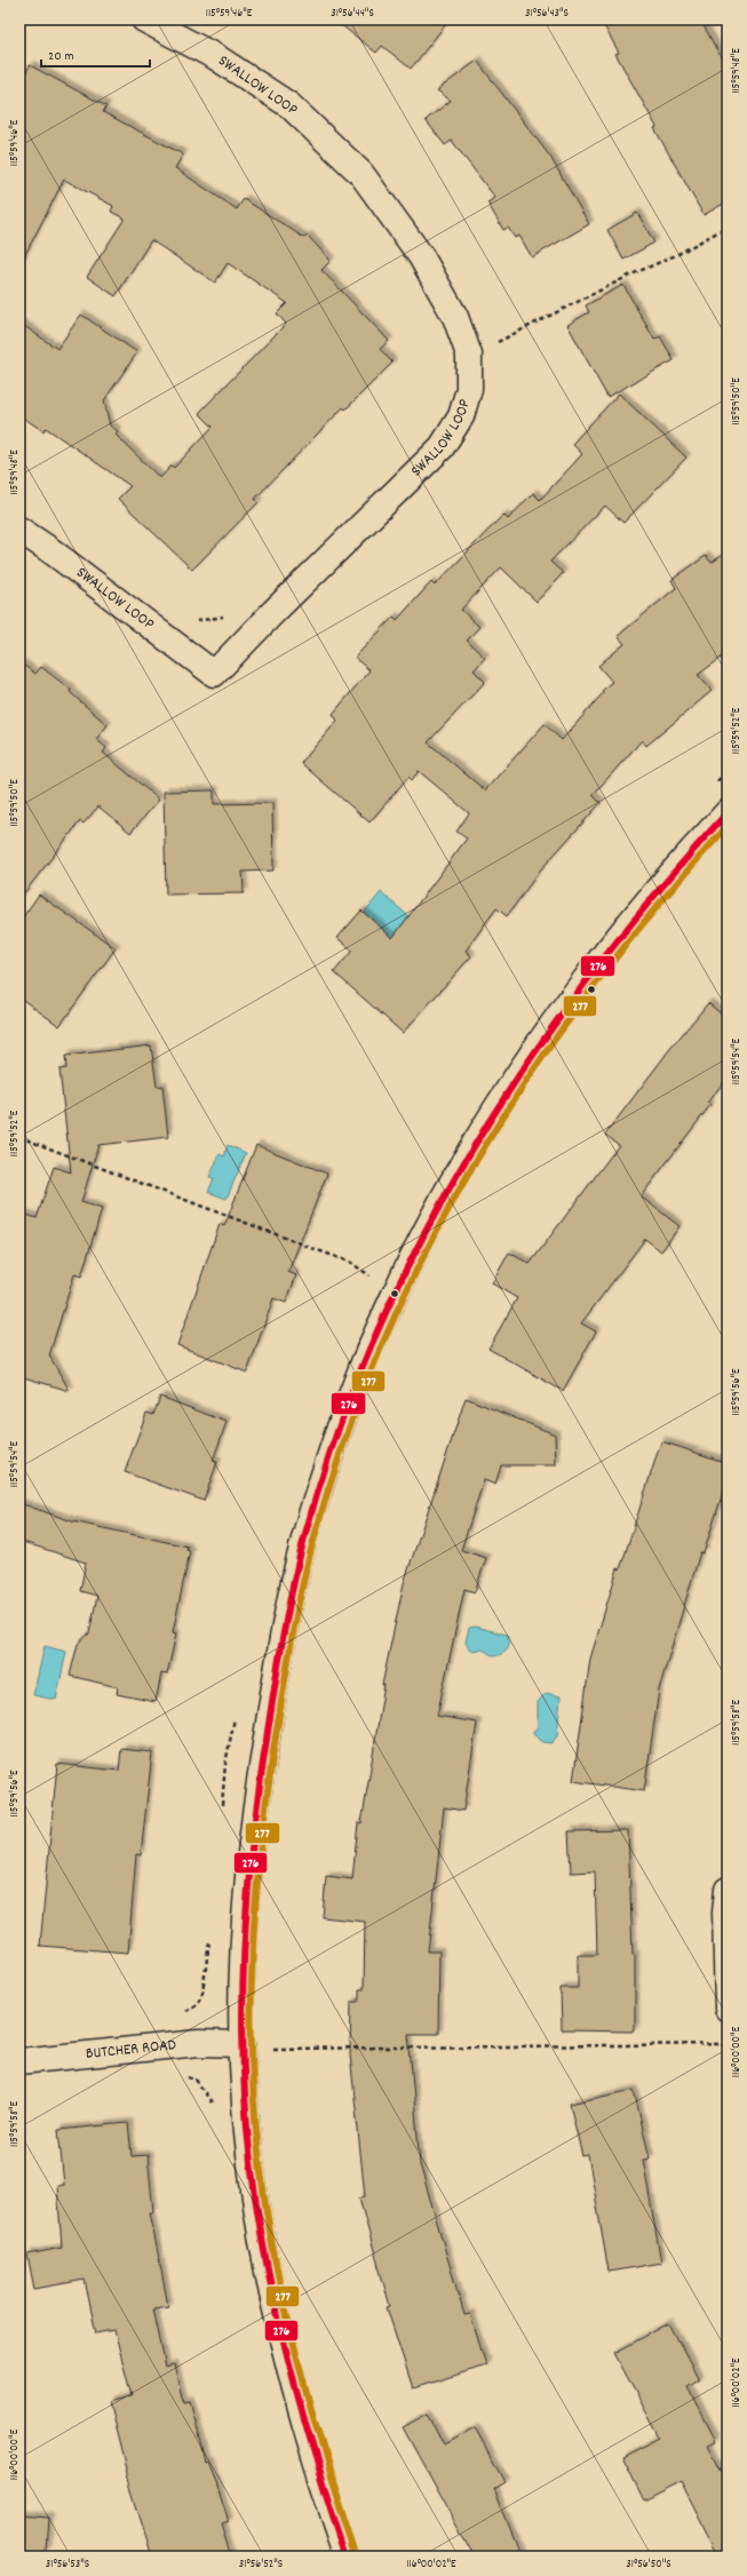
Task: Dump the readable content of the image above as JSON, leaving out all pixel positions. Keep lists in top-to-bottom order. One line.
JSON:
{"streets":{"street":["SWALLOW LOOP","BUTCHER ROAD"]},"lines":["transit line 276","transit line 277"],"scale_bar":"20 m","coordinates":["115°59'46\"E","31°56'44\"S","31°56'43\"S","115°59'48\"E","115°59'50\"E","115°59'52\"E","115°59'54\"E","115°59'56\"E","115°59'58\"E","116°00'00\"E","116°00'02\"E","31°56'53\"S","31°56'52\"S","31°56'50\"S"]}
